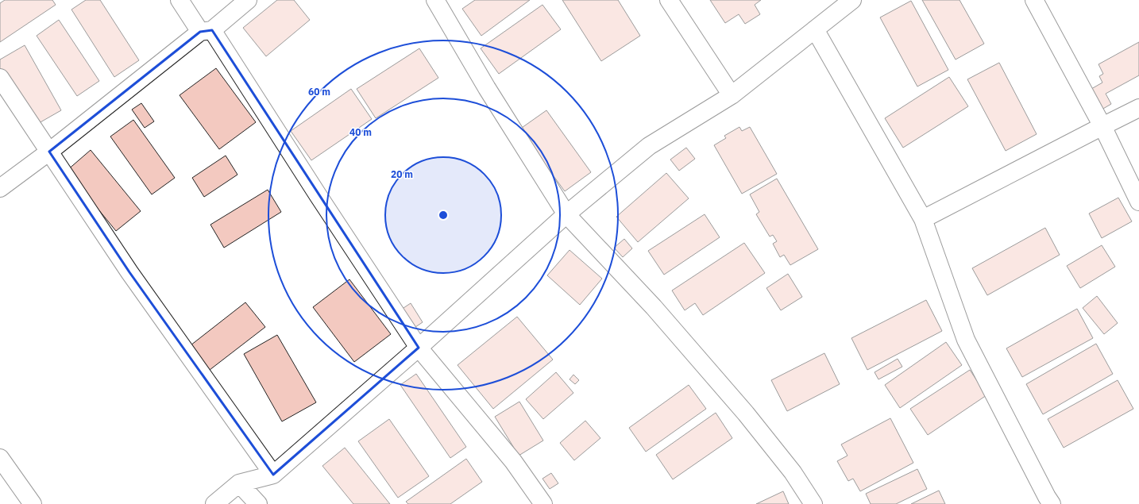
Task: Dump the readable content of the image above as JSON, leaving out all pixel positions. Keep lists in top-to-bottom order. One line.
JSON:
{"rings":["60 m","40 m","20 m"]}
